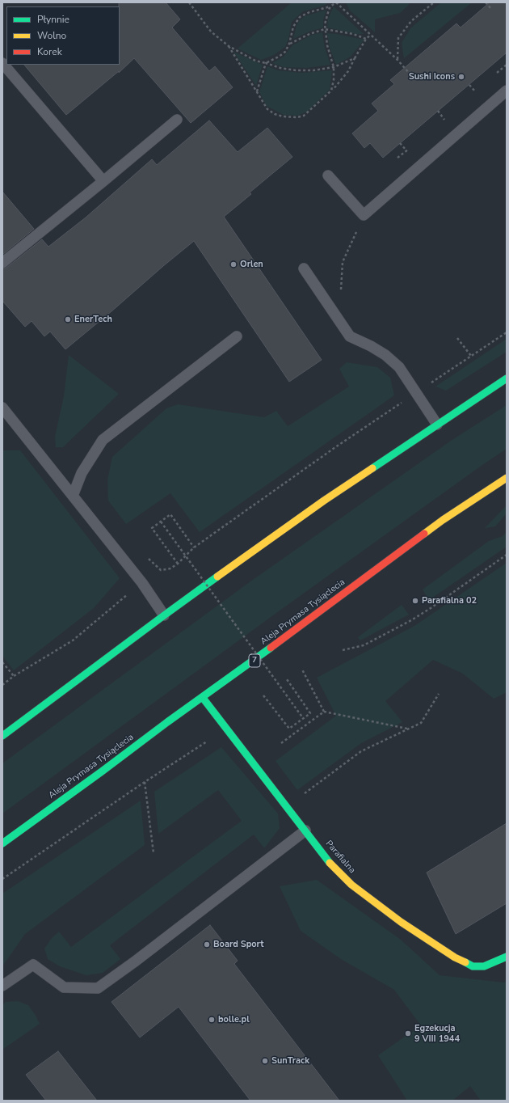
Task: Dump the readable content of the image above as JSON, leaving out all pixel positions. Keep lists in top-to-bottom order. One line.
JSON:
{"streets":{"main road":["Aleja Prymasa Tysiąclecia","7","Parafialna"]},"crossings":[["Aleja Prymasa Tysiąclecia","Parafialna"]],"places":["Sushi Icons","Orlen","EnerTech","Parafialna 02","Board Sport","bolle.pl","Egzekucja 9 VIII 1944","SunTrack"],"legend":["Płynnie","Wolno","Korek"]}
